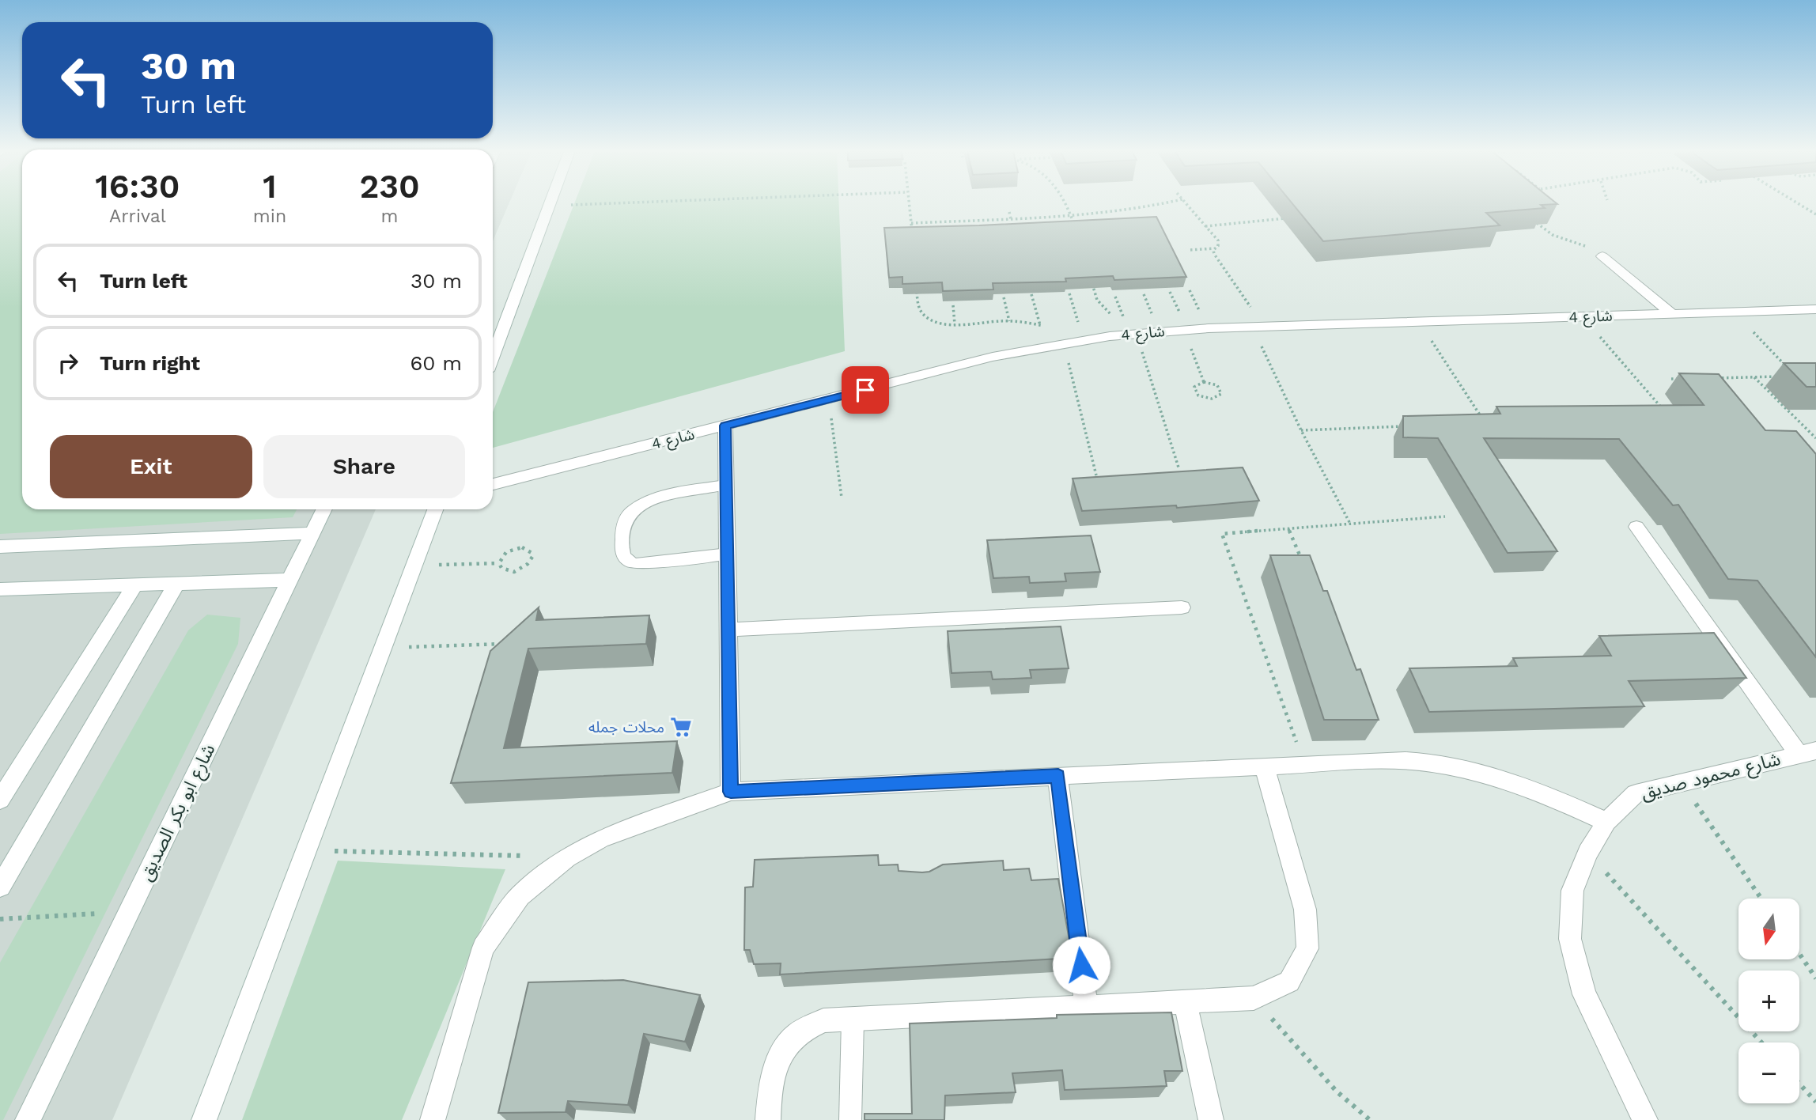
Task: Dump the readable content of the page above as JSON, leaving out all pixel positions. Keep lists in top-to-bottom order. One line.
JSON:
{"streets":{"street":["شارع 4","شارع محمود صديق","شارع ابو بكر الصديق"]},"places":{"supermarket":["محلات جمله"]},"north":"bottom","page":{"turn":["30 m","Turn left"],"eta":["16:30","Arrival","1","min","230","m"],"list":[{"name":"Turn left","value":"30 m"},{"name":"Turn right","value":"60 m"}],"buttons":["Exit","Share"],"map_buttons":["+","−"]}}
